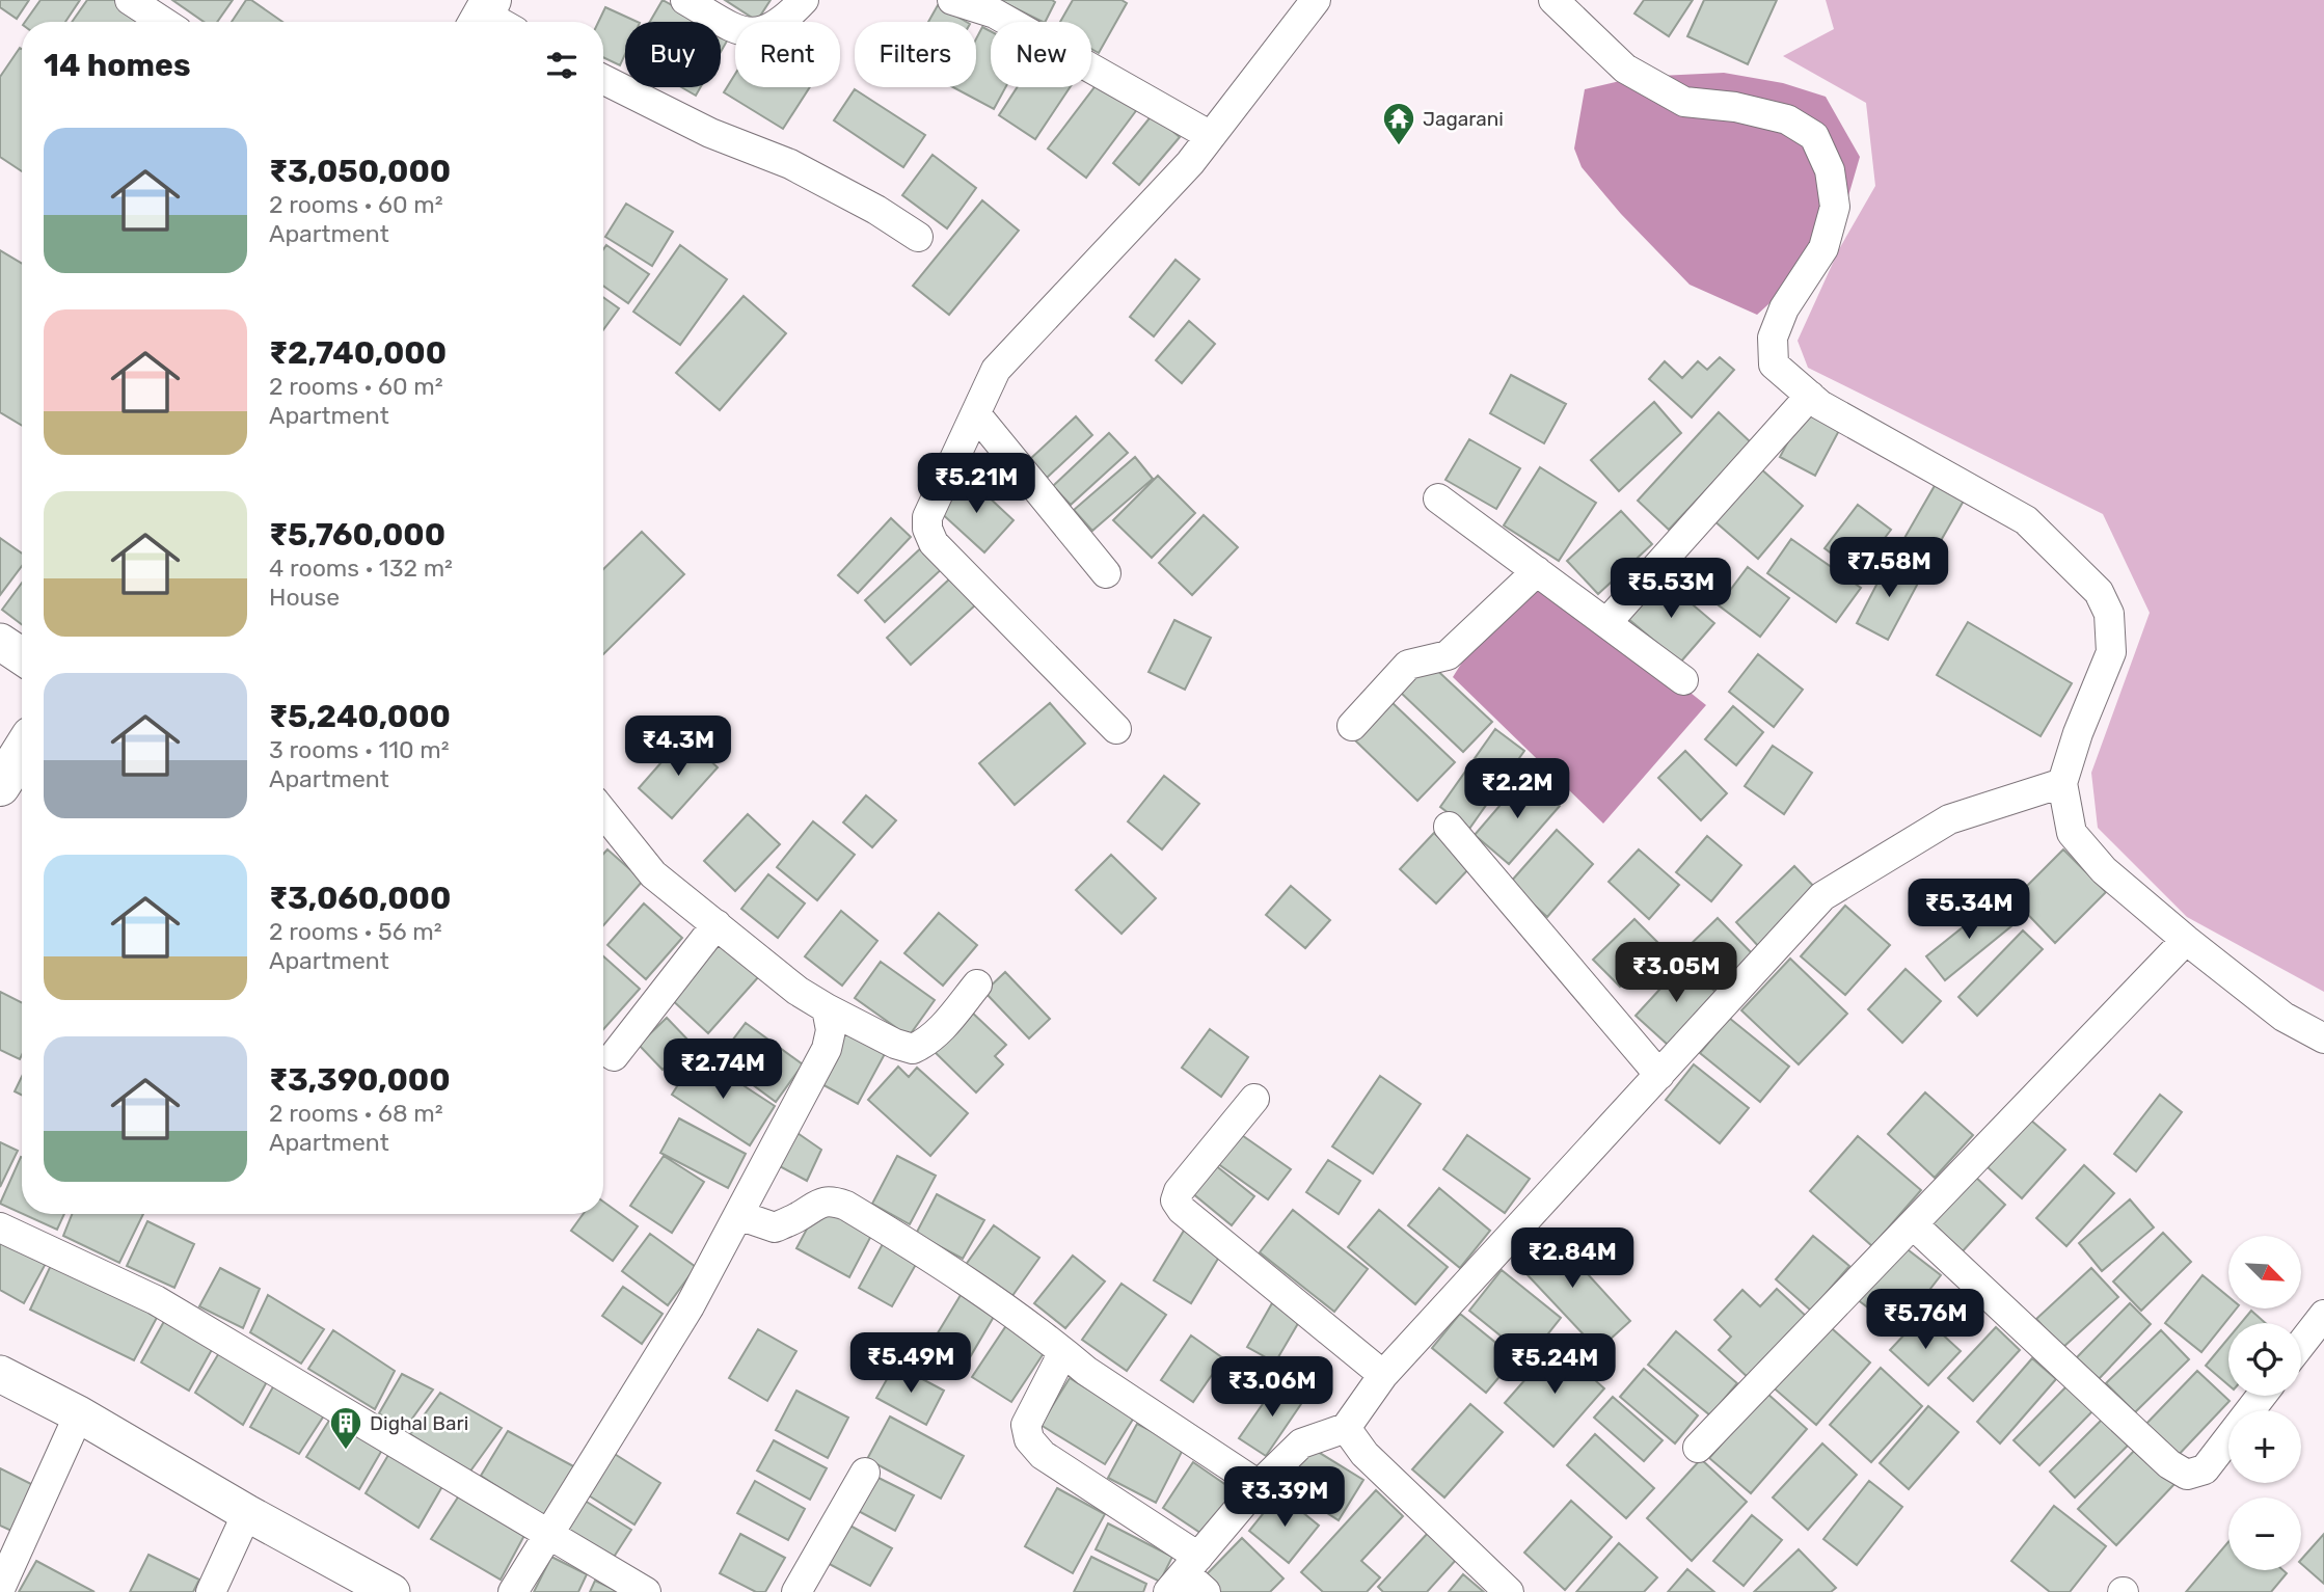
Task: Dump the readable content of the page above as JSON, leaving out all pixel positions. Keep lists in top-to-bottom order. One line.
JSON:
{"places":{"temple":["Jagarani"],"building":["Dighal Bari"]},"north":"bottom right","page":{"chip":["Buy","Rent","Filters","New"],"heading":"14 homes","list":[{"name":"₹3,050,000","note":"2 rooms · 60 m² · Apartment"},{"name":"₹2,740,000","note":"2 rooms · 60 m² · Apartment"},{"name":"₹5,760,000","note":"4 rooms · 132 m² · House"},{"name":"₹5,240,000","note":"3 rooms · 110 m² · Apartment"},{"name":"₹3,060,000","note":"2 rooms · 56 m² · Apartment"},{"name":"₹3,390,000","note":"2 rooms · 68 m² · Apartment"}],"price":["₹5.21M","₹7.58M","₹5.53M","₹4.3M","₹2.2M","₹5.34M","₹3.05M","₹2.74M","₹2.84M","₹5.76M","₹5.49M","₹5.24M","₹3.06M","₹3.39M"],"map_buttons":["+","−"]}}
